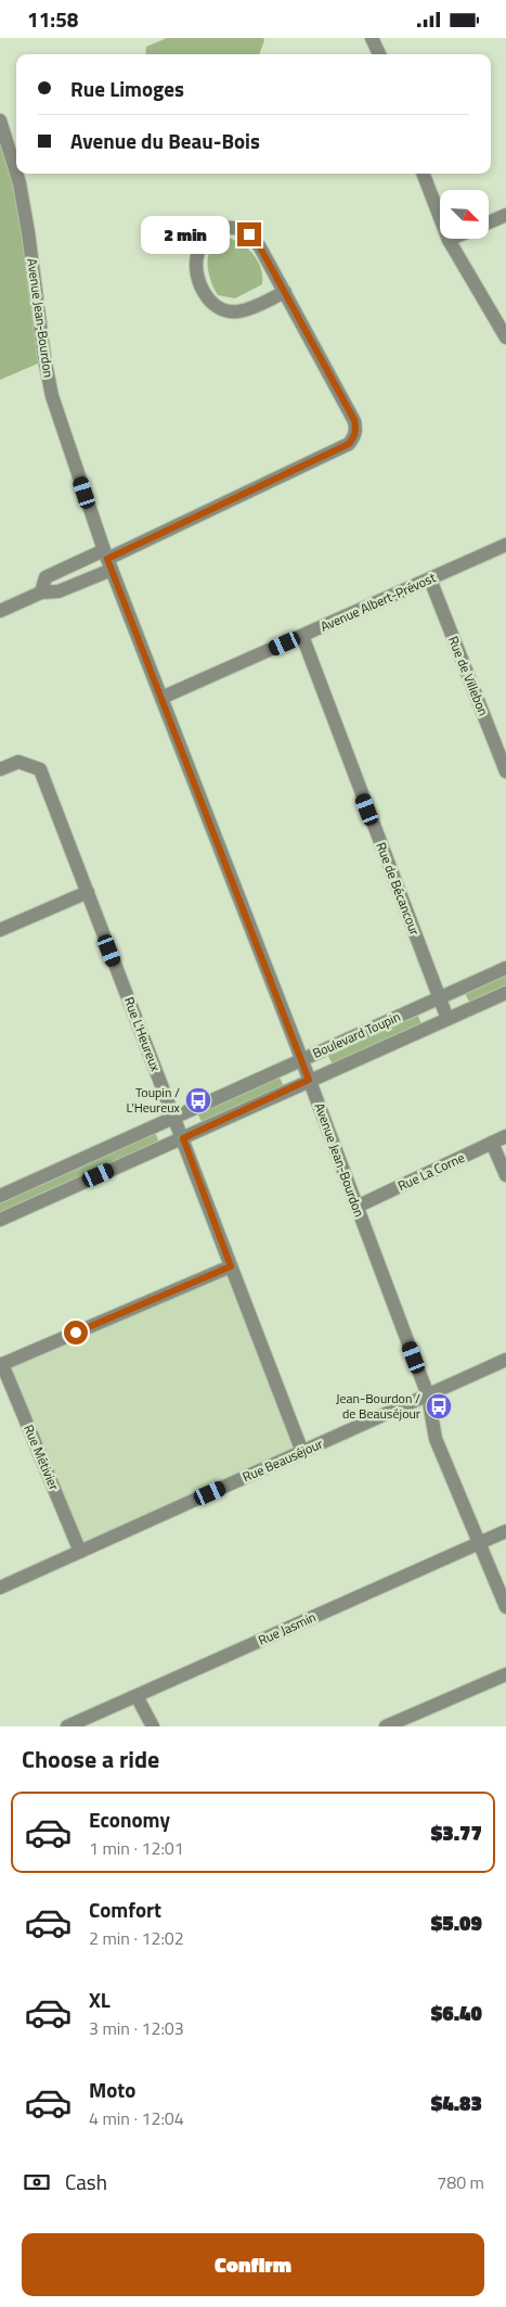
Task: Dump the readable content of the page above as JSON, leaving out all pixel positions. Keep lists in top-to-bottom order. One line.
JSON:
{"streets":{"street":["Avenue Jean-Bourdon","Avenue Albert-Prévost","Rue de Villebon","Rue de Bécancour","Rue L'Heureux","Boulevard Toupin","Rue La Corne","Rue Métivier","Rue Beauséjour","Rue Jasmin"]},"crossings":[["Avenue Jean-Bourdon","Avenue Albert-Prévost"],["Avenue Jean-Bourdon","Boulevard Toupin"],["Avenue Jean-Bourdon","Rue La Corne"],["Avenue Jean-Bourdon","Rue Beauséjour"],["Avenue Jean-Bourdon","Rue Jasmin"],["Avenue Albert-Prévost","Rue de Villebon"],["Avenue Albert-Prévost","Rue de Bécancour"],["Rue de Bécancour","Boulevard Toupin"],["Rue L'Heureux","Boulevard Toupin"],["Rue L'Heureux","Rue Beauséjour"],["Rue Métivier","Rue Beauséjour"]],"places":{"bus stop":["Toupin / L'Heureux","Jean-Bourdon / de Beauséjour"]},"north":"bottom right","page":{"status":"11:58","banner":["Rue Limoges","Avenue du Beau-Bois"],"bubble":"2 min","heading":"Choose a ride","list":[{"name":"Economy","note":"1 min · 12:01","value":"$3.77"},{"name":"Comfort","note":"2 min · 12:02","value":"$5.09"},{"name":"XL","note":"3 min · 12:03","value":"$6.40"},{"name":"Moto","note":"4 min · 12:04","value":"$4.83"}],"pay":["Cash","780 m"],"buttons":"Confirm"}}
